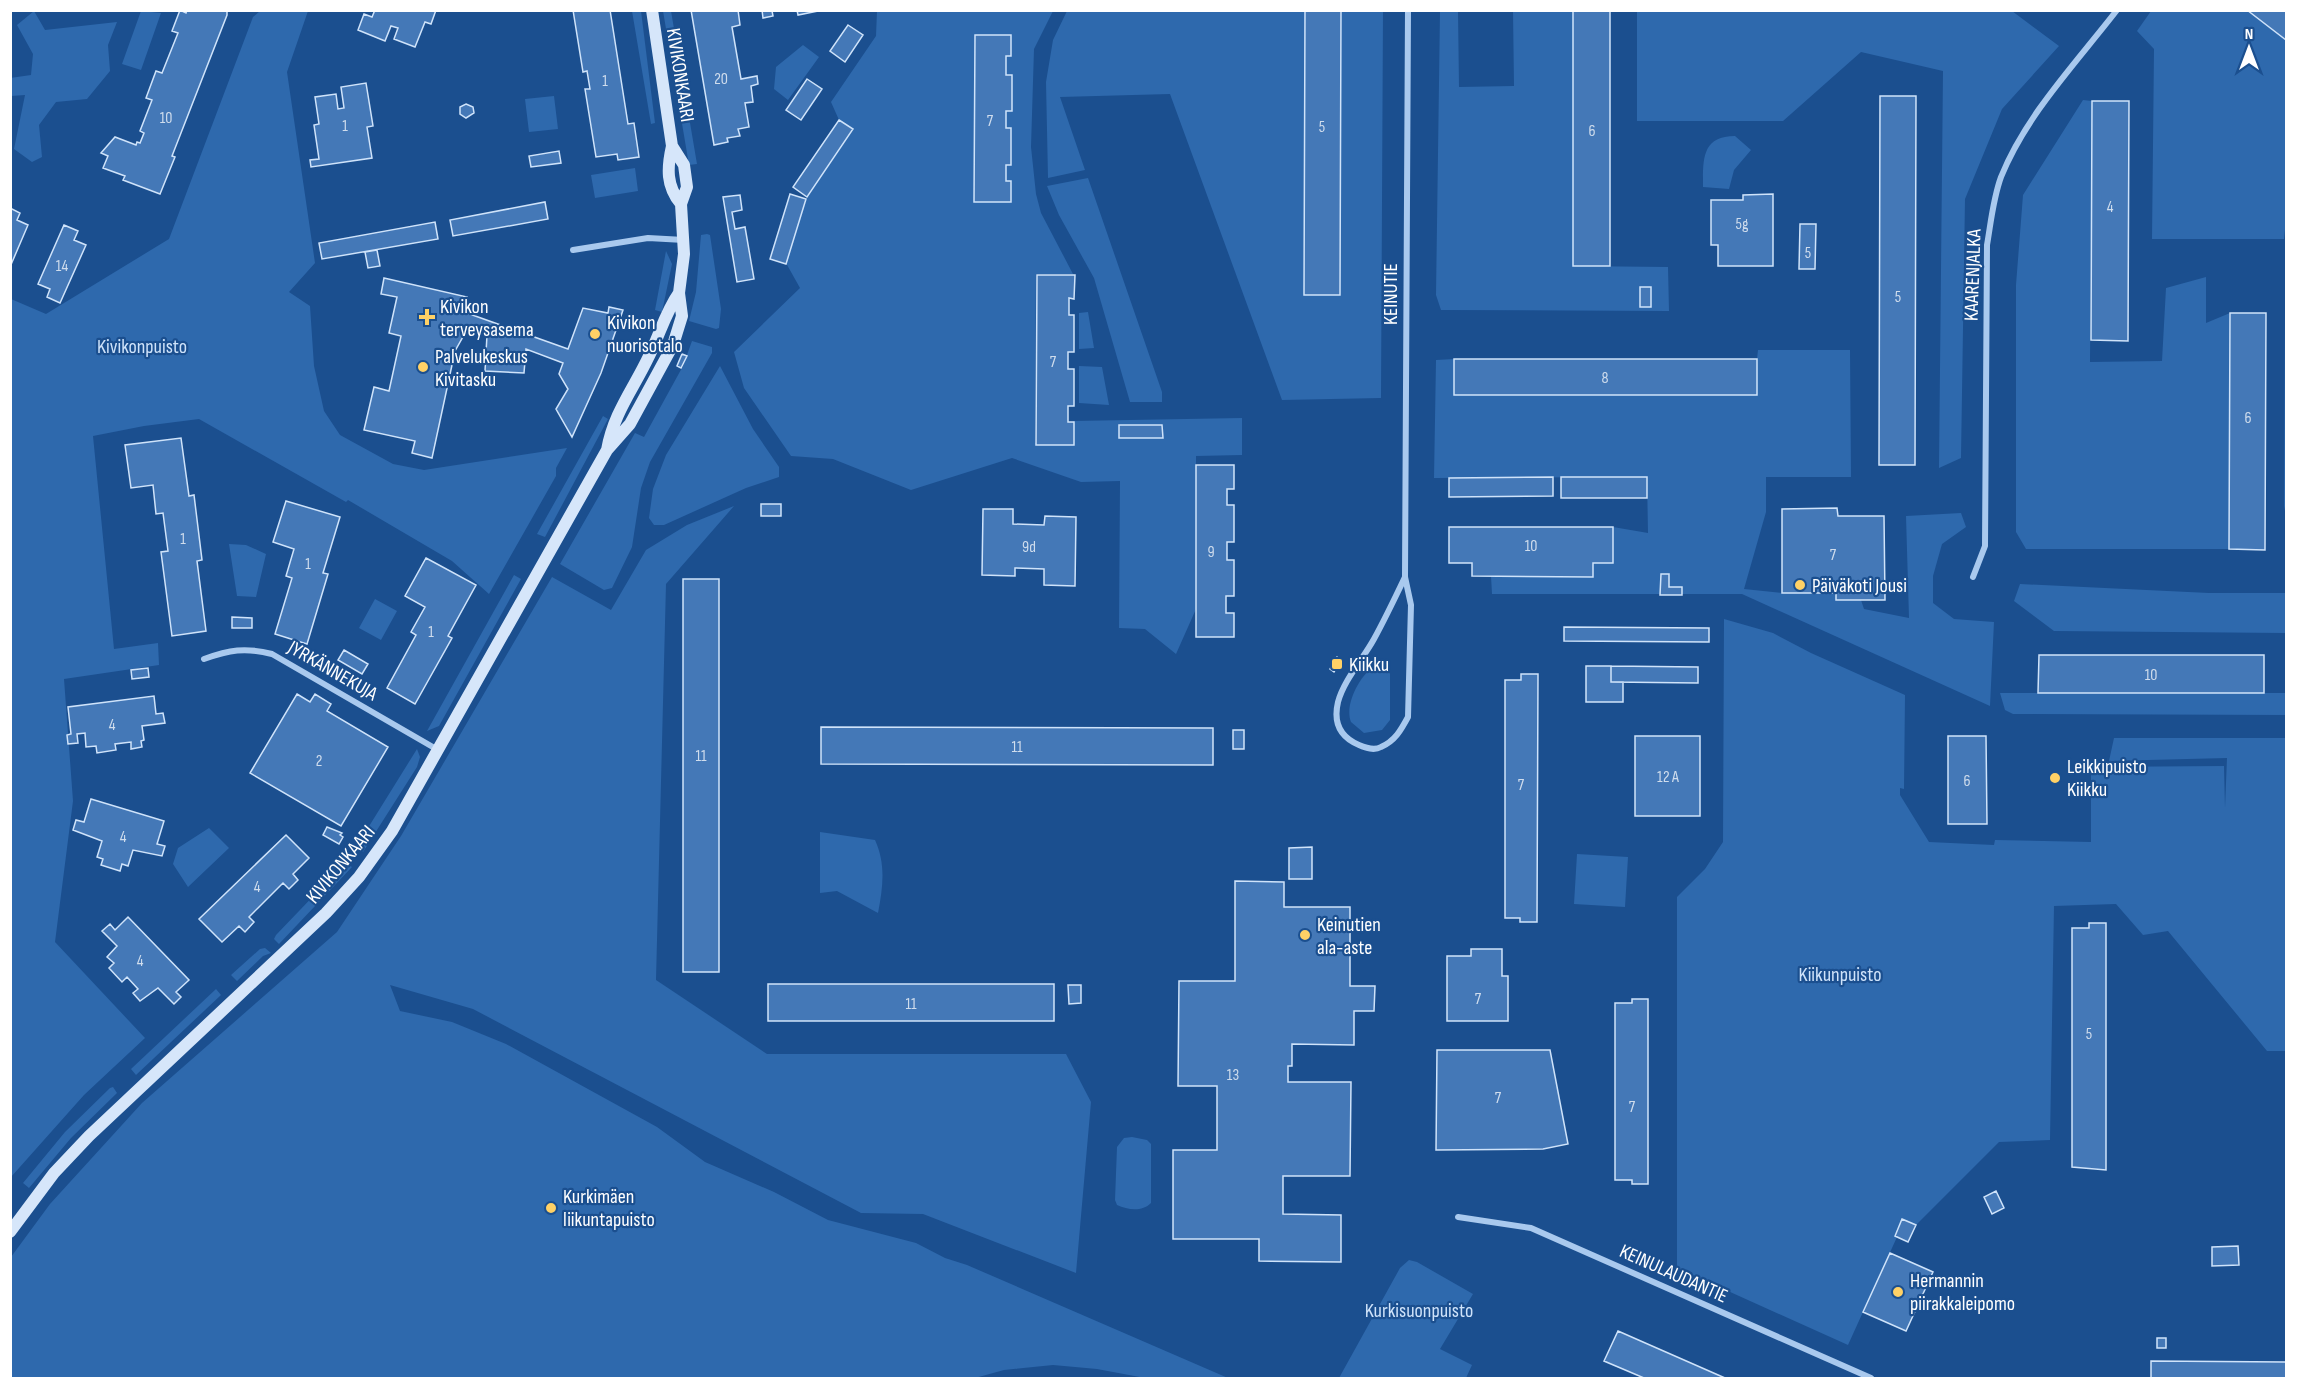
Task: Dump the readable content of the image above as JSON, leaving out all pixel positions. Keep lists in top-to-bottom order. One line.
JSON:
{"streets":{"street":["KIVIKONKAARI","KAARENJALKA","KEINUTIE","JYRKÄNNEKUJA","KEINULAUDANTIE"]},"crossings":[["KIVIKONKAARI","JYRKÄNNEKUJA"]],"parks":["Kivikonpuisto","Kiikunpuisto","Kurkisuonpuisto"],"places":{"health":["Kivikon terveysasema"],"other":["Kivikon nuorisotalo","Palvelukeskus Kivitasku","Päiväkoti Jousi","Leikkipuisto Kiikku","Keinutien ala-aste","Kurkimäen liikuntapuisto","Hermannin piirakkaleipomo"],"transit":["Kiikku"]},"house_numbers":["20","1","10","7","1","5","6","4","5g","5","14","5","7","8","6","1","10","9d","9","7","1","1","10","4","11","11","2","12 A","6","7","4","4","4","7","11","5","13","7","7"],"north":"top"}
